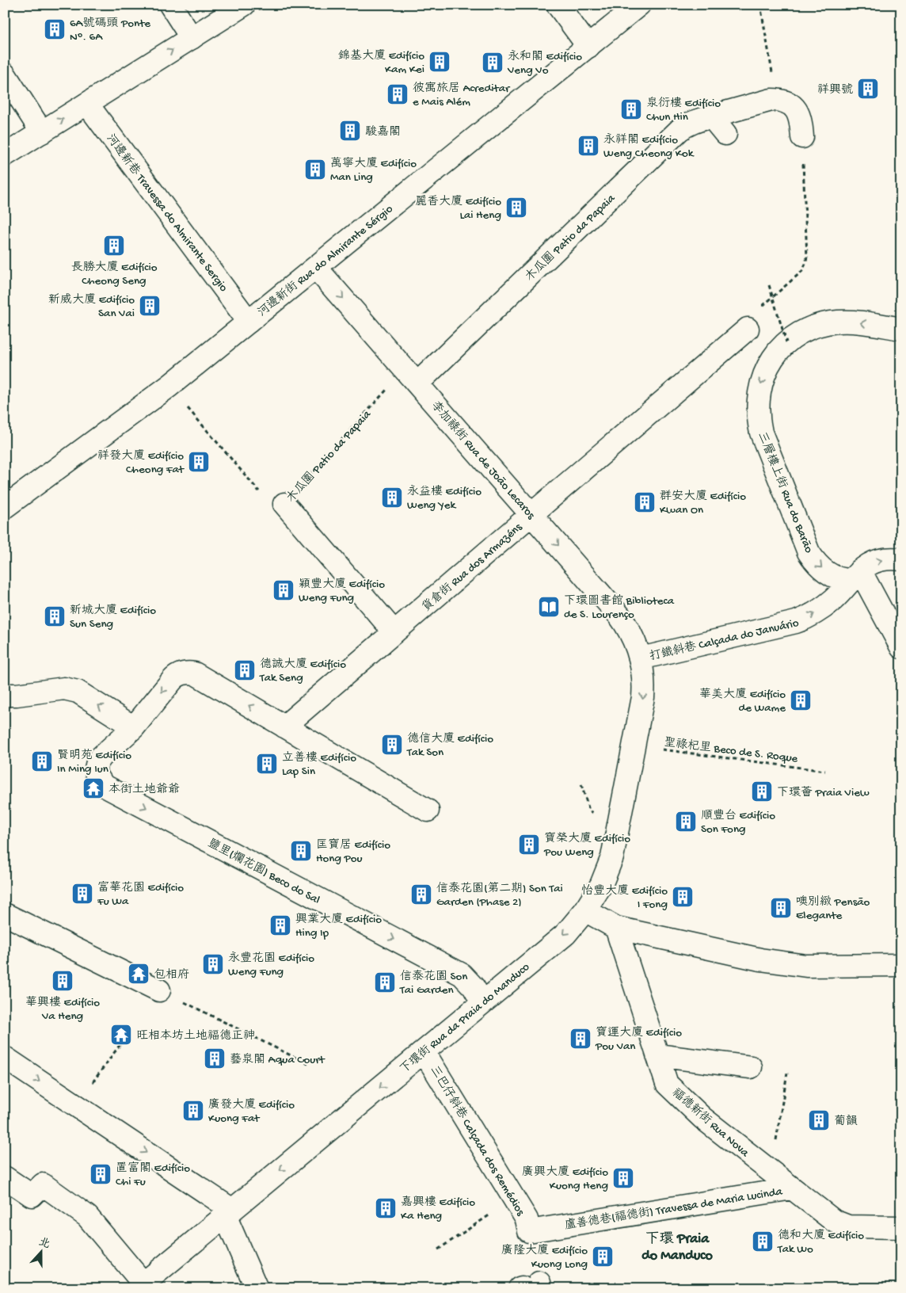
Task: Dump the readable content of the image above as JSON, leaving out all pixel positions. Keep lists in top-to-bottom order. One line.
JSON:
{"streets":{"street":["河邊新巷 Travessa do Almirante Sergio","木瓜圍 Patio da Papaia","河邊新街 Rua do Almirante Sérgio","李加祿街 Rua de João Lecaros","三層樓上街 Rua do Barão","貨倉街 Rua dos Armazéns","打鐵斜巷 Calçada do Januário","鹽里(爛花園) Beco do Sal","下環街 Rua da Praia do Manduco","福德新街 Rua Nova","三巴仔斜巷 Calçada dos Remédios","盧善德巷(福德街) Travessa de Maria Lucinda"],"path":["聖祿杞里 Beco de S. Roque"]},"crossings":[["河邊新巷 Travessa do Almirante Sergio","河邊新街 Rua do Almirante Sérgio"],["木瓜圍 Patio da Papaia","李加祿街 Rua de João Lecaros"],["木瓜圍 Patio da Papaia","貨倉街 Rua dos Armazéns"],["河邊新街 Rua do Almirante Sérgio","李加祿街 Rua de João Lecaros"],["李加祿街 Rua de João Lecaros","貨倉街 Rua dos Armazéns"],["李加祿街 Rua de João Lecaros","打鐵斜巷 Calçada do Januário"],["李加祿街 Rua de João Lecaros","下環街 Rua da Praia do Manduco"],["三層樓上街 Rua do Barão","打鐵斜巷 Calçada do Januário"],["貨倉街 Rua dos Armazéns","鹽里(爛花園) Beco do Sal"],["打鐵斜巷 Calçada do Januário","下環街 Rua da Praia do Manduco"],["聖祿杞里 Beco de S. Roque","下環街 Rua da Praia do Manduco"],["鹽里(爛花園) Beco do Sal","下環街 Rua da Praia do Manduco"],["下環街 Rua da Praia do Manduco","三巴仔斜巷 Calçada dos Remédios"],["福德新街 Rua Nova","盧善德巷(福德街) Travessa de Maria Lucinda"],["三巴仔斜巷 Calçada dos Remédios","盧善德巷(福德街) Travessa de Maria Lucinda"]],"one_way":["李加祿街 Rua de João Lecaros","打鐵斜巷 Calçada do Januário","下環街 Rua da Praia do Manduco"],"districts":["下環 Praia do Manduco"],"places":{"building":["6A號碼頭 Ponte Nº. 6A","錦基大廈 Edifício Kam Kei","永和閣 Edifício Veng Vo","祥興號","彼寓旅居 Acreditar e Mais Além","泉衍樓 Edifício Chun Hin","駿嘉閣","永祥閣 Edifício Weng Cheong Kok","萬寧大廈 Edifício Man Ling","麗香大廈 Edifício Lai Heng","長勝大廈 Edifício Cheong Seng","新威大廈 Edifício San Vai","祥發大廈 Edifício Cheong Fat","永益樓 Edifício Weng Yek","群安大廈 Edifício Kwan On","穎豐大廈 Edifício Weng Fung","新城大廈 Edifício Sun Seng","德誠大廈 Edifício Tak Seng","華美大廈 Edifício de Wame","德信大廈 Edifício Tak Son","賢明苑 Edifício In Ming Iun","立善樓 Edifício Lap Sin","下環薈 Praia View","順豐台 Edifício Son Fong","寶榮大廈 Edifício Pou Weng","匡寶居 Edifício Hong Pou","富華花園 Edifício Fu Wa","信泰花園(第二期) Son Tai Garden (Phase 2)","怡豐大廈 Edifício I Fong","噢別緻 Pensão Elegante","興業大廈 Edifício Hing Ip","永豐花園 Edifício Weng Fung","華興樓 Edifício Va Heng","信泰花園 Son Tai Garden","寶運大廈 Edifício Pou Van","藝泉閣 Aqua Court","廣發大廈 Edifício Kuong Fat","葡韻","置富閣 Edifício Chi Fu","廣興大廈 Edifício Kuong Heng","嘉興樓 Edifício Ka Heng","德和大廈 Edifício Tak Wo","廣隆大廈 Edifício Kuong Long"],"library":["下環圖書館 Biblioteca de S. Lourenço"],"temple":["本街土地爺爺","包相府","旺相本坊土地福德正神"]},"north":"top"}
